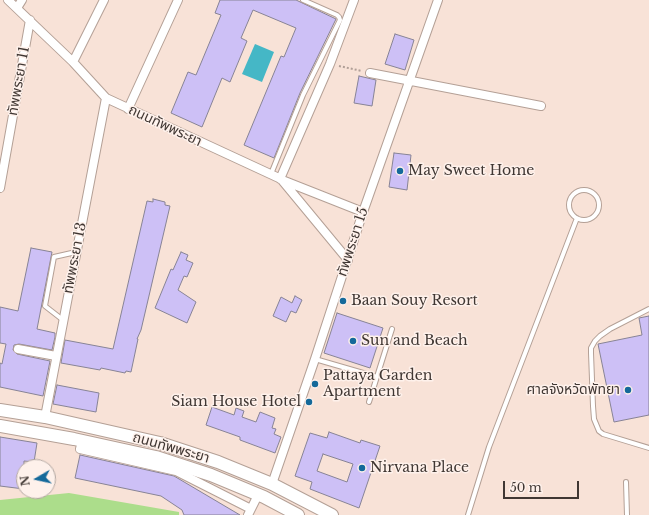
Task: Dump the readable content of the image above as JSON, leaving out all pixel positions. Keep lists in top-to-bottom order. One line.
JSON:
{"streets":{"main road":["ถนนทัพพระยา"],"street":["ทัพพระยา 11","ทัพพระยา 15","ทัพพระยา 13"]},"crossings":[["ถนนทัพพระยา","ทัพพระยา 15"],["ถนนทัพพระยา","ทัพพระยา 13"]],"places":["May Sweet Home","Baan Souy Resort","Sun and Beach","Pattaya Garden Apartment","ศาลจังหวัดพัทยา","Siam House Hotel","Nirvana Place"],"scale_bar":"50 m","north":"left"}
